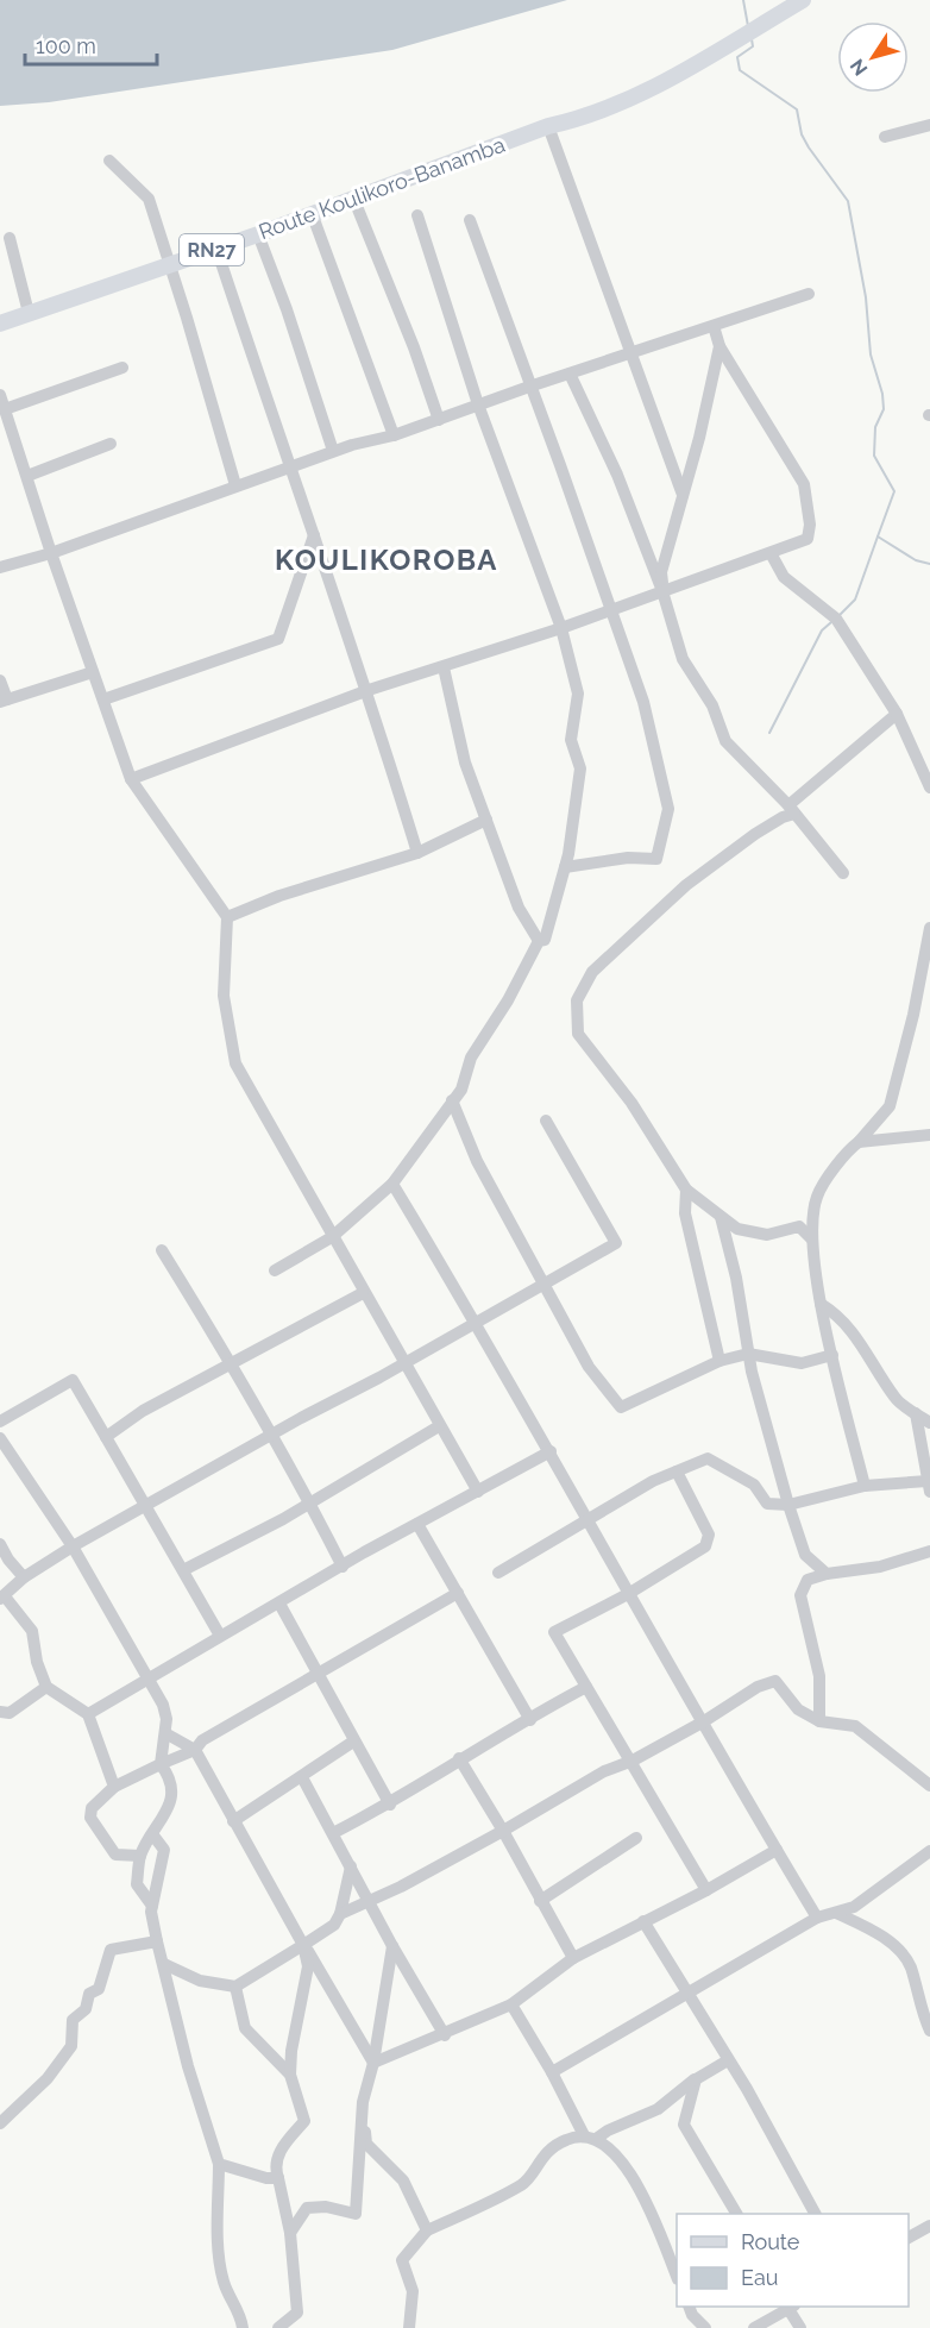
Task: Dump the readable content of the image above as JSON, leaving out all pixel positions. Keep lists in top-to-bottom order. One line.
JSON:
{"streets":{"main road":["Route Koulikoro-Banamba","RN27"]},"districts":["KOULIKOROBA"],"legend":["Route","Eau"],"scale_bar":"100 m","north":"bottom left"}
